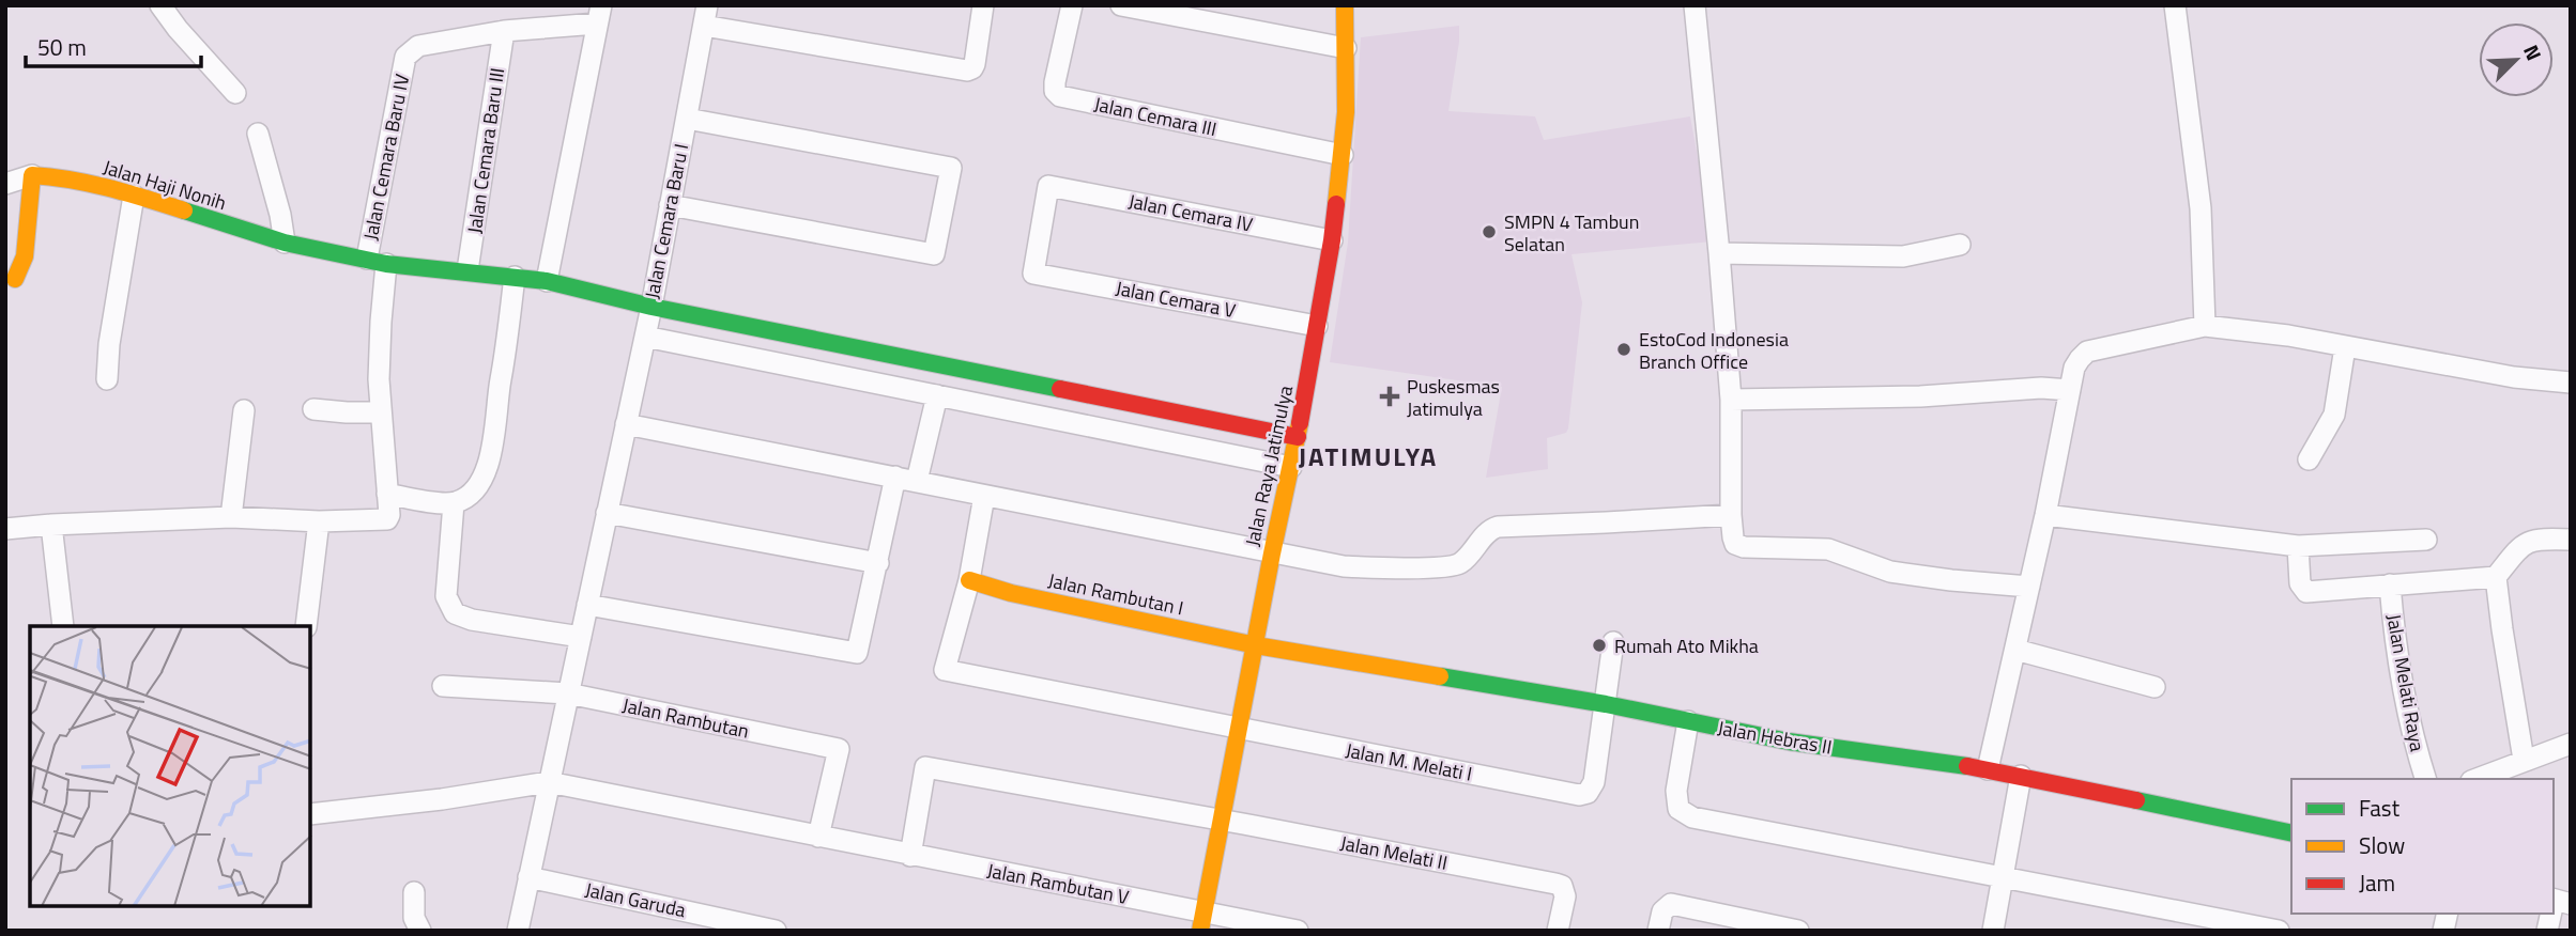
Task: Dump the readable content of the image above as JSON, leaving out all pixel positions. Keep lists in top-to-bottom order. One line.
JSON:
{"streets":{"street":["Jalan Cemara III","Jalan Cemara Baru III","Jalan Cemara Baru IV","Jalan Haji Nonih","Jalan Cemara IV","Jalan Cemara Baru I","Jalan Cemara V","Jalan Raya Jatimulya","Jalan Rambutan I","Jalan Melati Raya","Jalan Rambutan","Jalan Hebras II","Jalan M. Melati I","Jalan Melati II","Jalan Rambutan V","Jalan Garuda"]},"crossings":[["Jalan Cemara III","Jalan Raya Jatimulya"],["Jalan Cemara Baru III","Jalan Cemara Baru IV"],["Jalan Cemara Baru III","Jalan Cemara Baru I"],["Jalan Cemara Baru IV","Jalan Haji Nonih"],["Jalan Cemara Baru IV","Jalan Cemara Baru I"],["Jalan Haji Nonih","Jalan Cemara Baru I"],["Jalan Cemara IV","Jalan Cemara V"],["Jalan Cemara IV","Jalan Raya Jatimulya"],["Jalan Cemara V","Jalan Raya Jatimulya"],["Jalan Raya Jatimulya","Jalan Rambutan I"],["Jalan Raya Jatimulya","Jalan Hebras II"],["Jalan Raya Jatimulya","Jalan M. Melati I"],["Jalan Raya Jatimulya","Jalan Melati II"],["Jalan Raya Jatimulya","Jalan Rambutan V"],["Jalan Rambutan I","Jalan Hebras II"],["Jalan Rambutan I","Jalan M. Melati I"],["Jalan Rambutan","Jalan Rambutan V"],["Jalan Hebras II","Jalan M. Melati I"],["Jalan Melati II","Jalan Rambutan V"]],"districts":["JATIMULYA"],"places":{"other":["SMPN 4 Tambun Selatan","EstoCod Indonesia Branch Office","Rumah Ato Mikha"],"health":["Puskesmas Jatimulya"]},"legend":["Fast","Slow","Jam"],"scale_bar":"50 m","north":"top right"}
